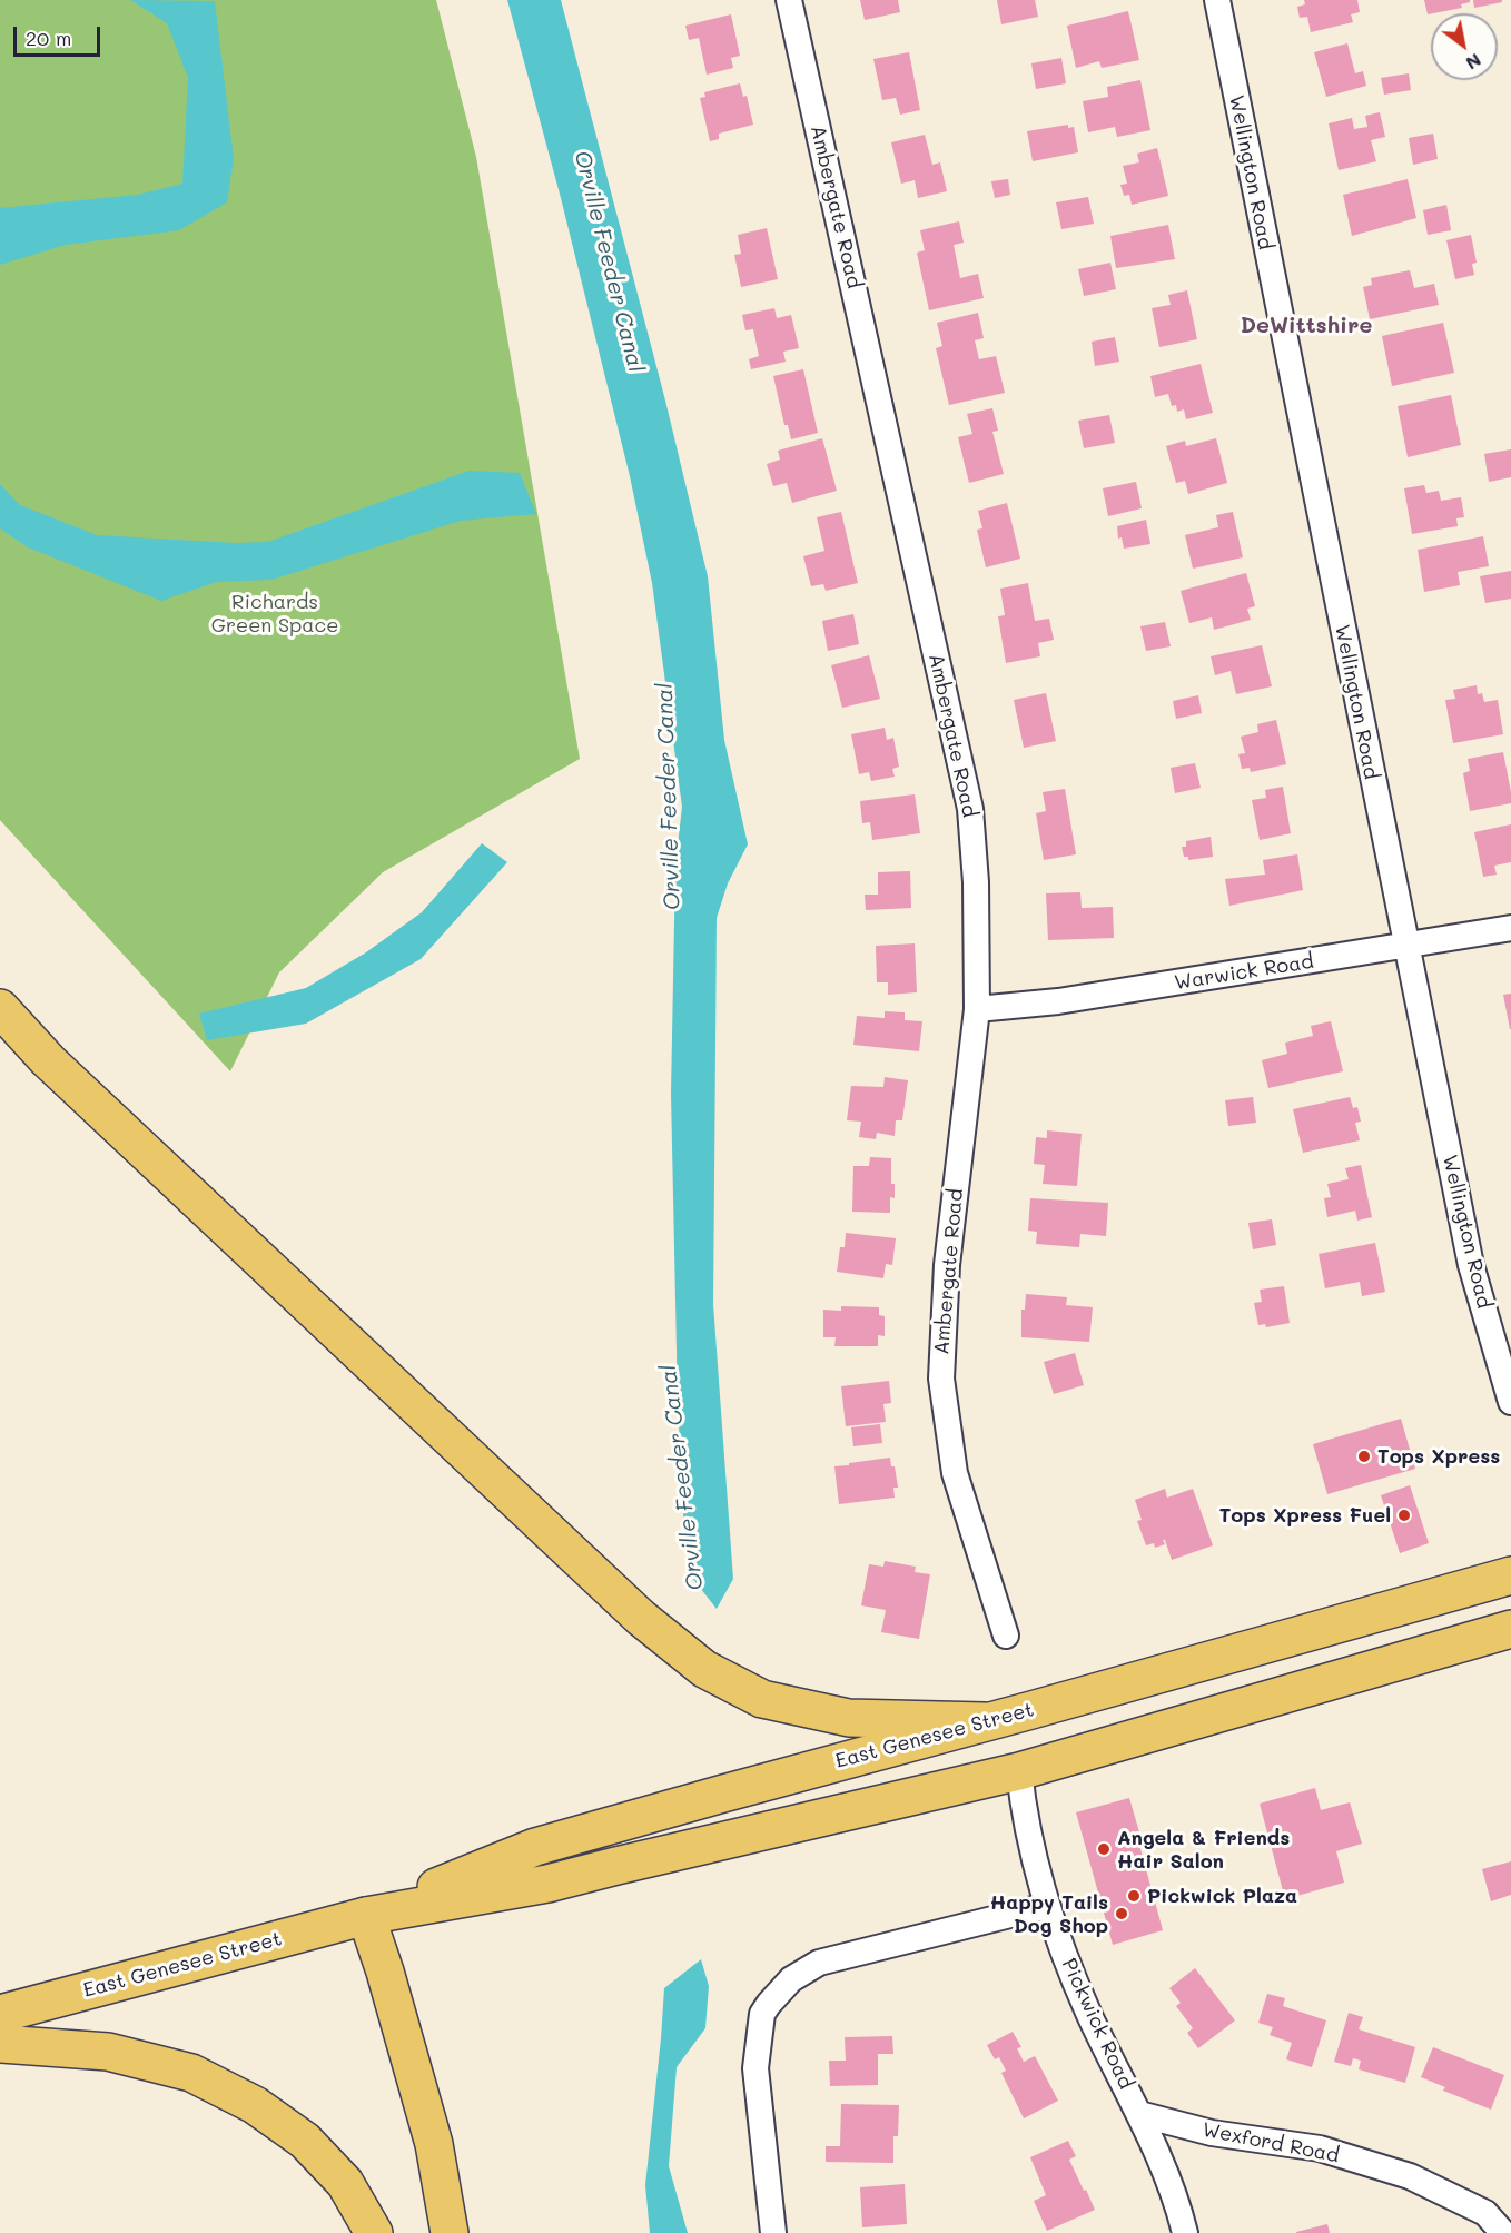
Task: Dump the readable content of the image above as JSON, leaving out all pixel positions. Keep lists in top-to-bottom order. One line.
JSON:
{"streets":{"main road":["East Genesee Street"],"street":["Wellington Road","Ambergate Road","Warwick Road","Pickwick Road","Wexford Road"]},"crossings":[["Wellington Road","Warwick Road"],["Ambergate Road","Warwick Road"],["East Genesee Street","Pickwick Road"],["Pickwick Road","Wexford Road"]],"districts":["DeWittshire"],"water":["Orville Feeder Canal"],"parks":["Richards Green Space"],"places":["Tops Xpress","Tops Xpress Fuel","Angela & Friends Hair Salon","Pickwick Plaza","Happy Tails Dog Shop"],"scale_bar":"20 m","north":"bottom right"}
